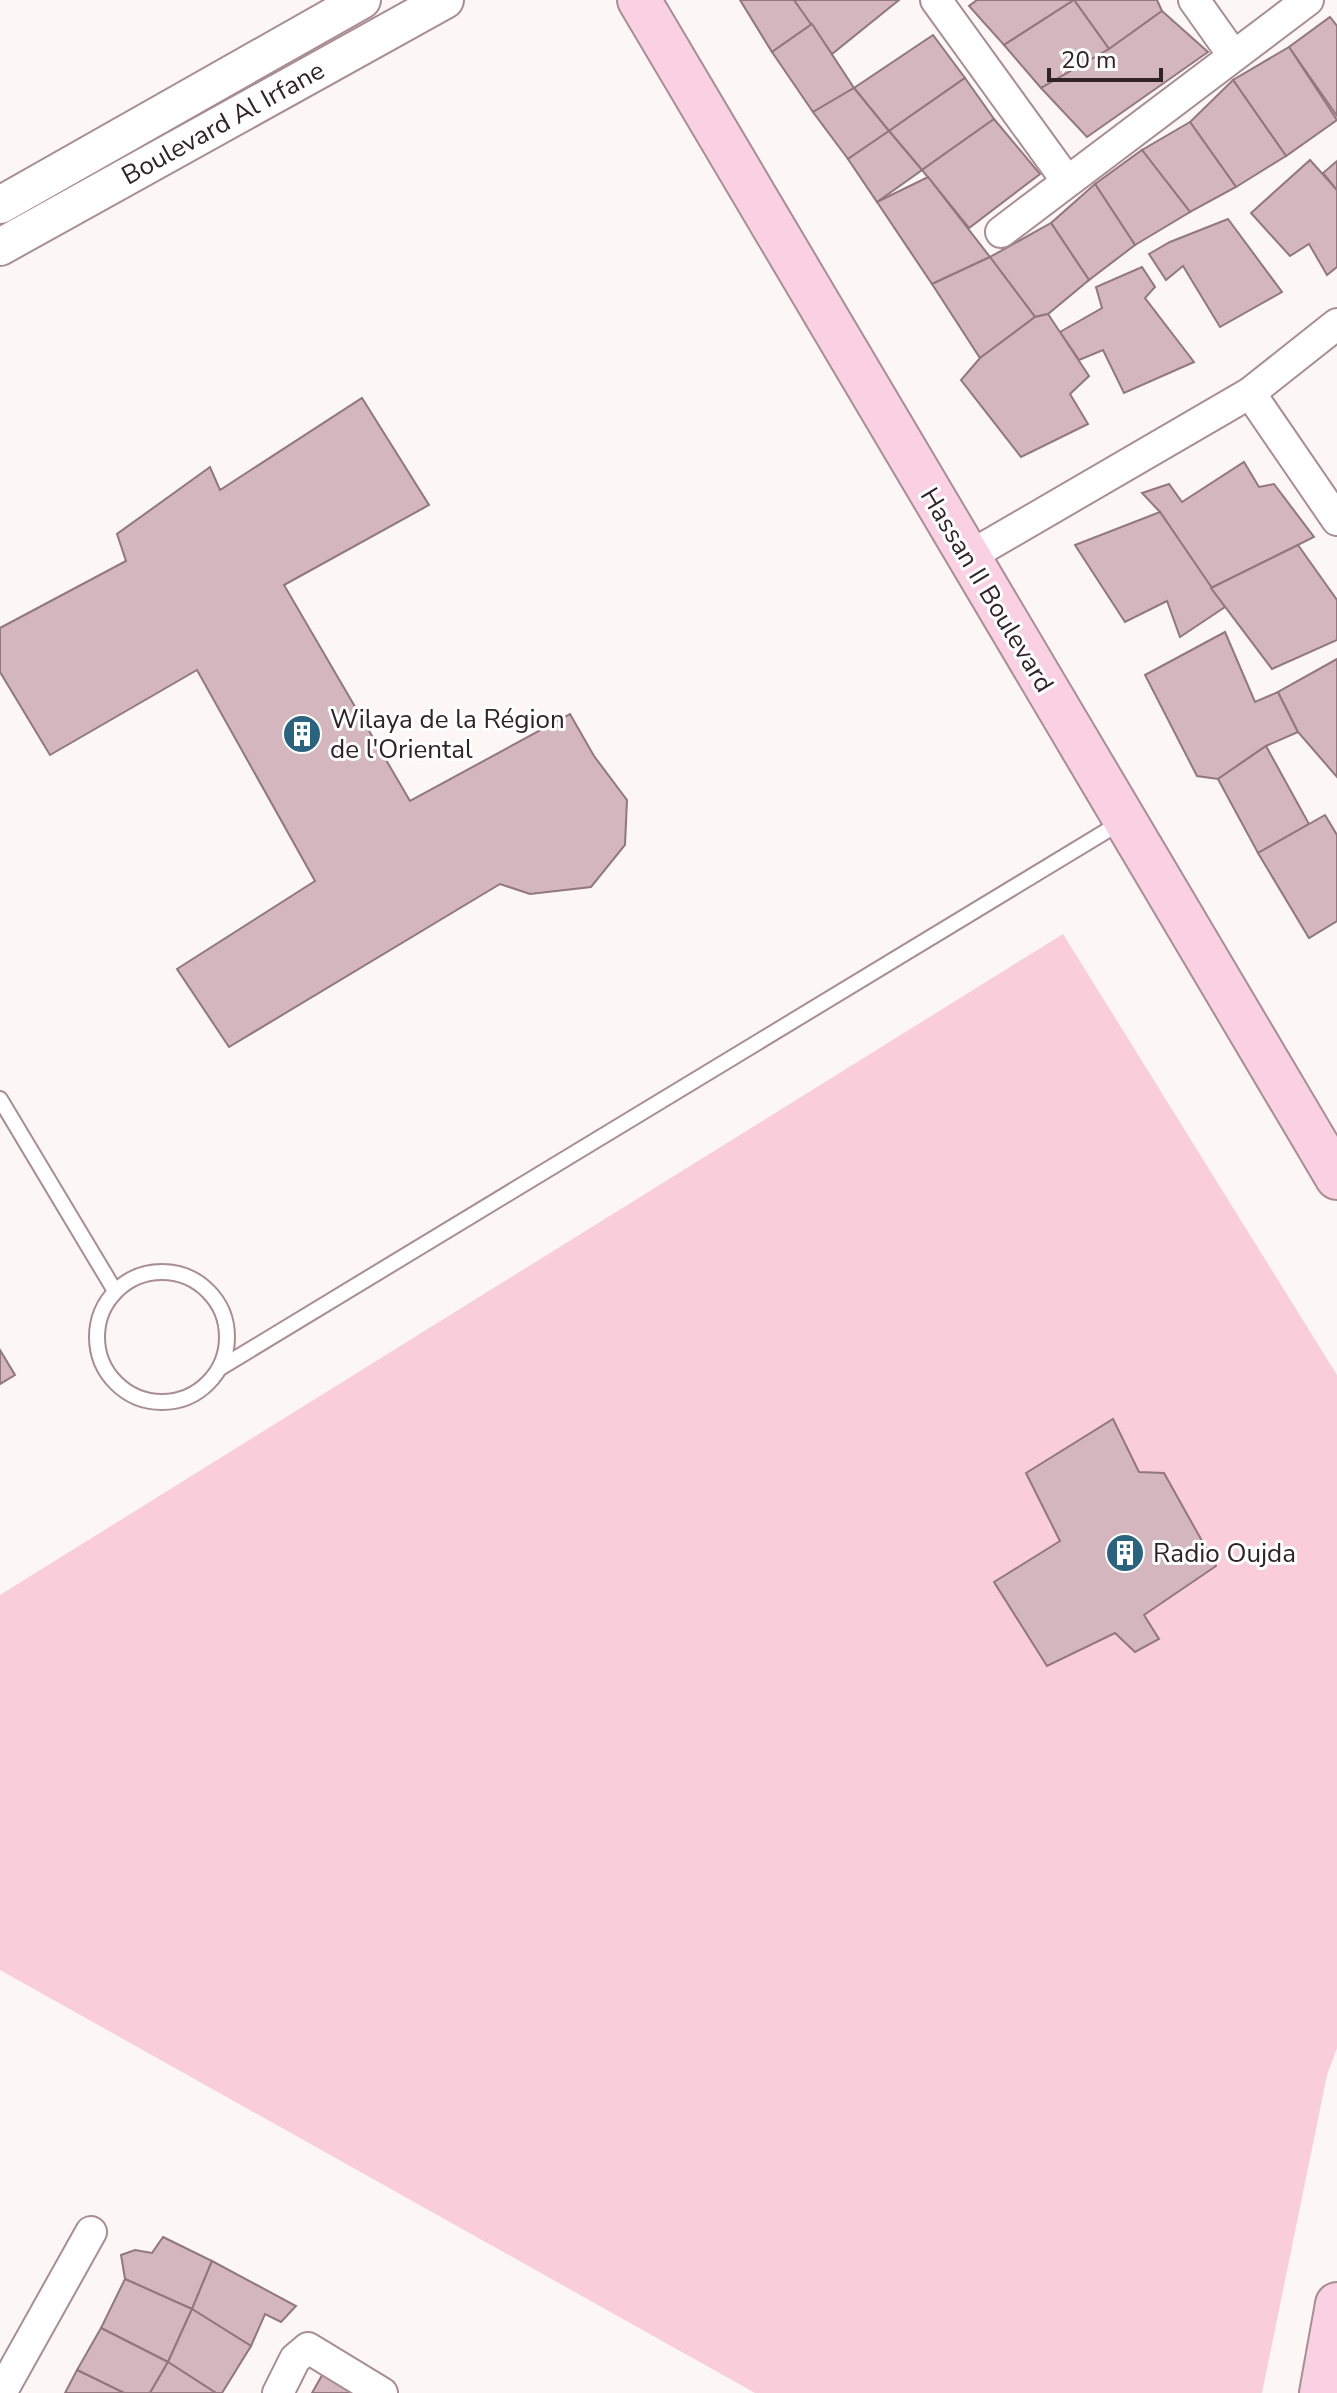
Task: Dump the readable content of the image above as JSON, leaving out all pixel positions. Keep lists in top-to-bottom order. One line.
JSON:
{"streets":{"main road":["Hassan II Boulevard"],"street":["Boulevard Al Irfane"]},"places":{"building":["Wilaya de la Région de l'Oriental","Radio Oujda"]},"scale_bar":"20 m"}
